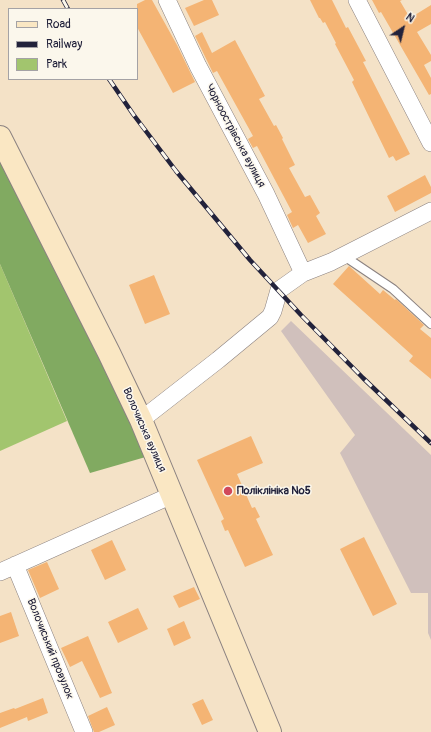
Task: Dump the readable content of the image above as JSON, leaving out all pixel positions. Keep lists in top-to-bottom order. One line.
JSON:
{"streets":{"main road":["Волочиська вулиця"],"street":["Чорноострівська вулиця","Волочиський провулок"]},"places":["Поліклініка №5"],"legend":["Road","Railway","Park"],"north":"top right"}
